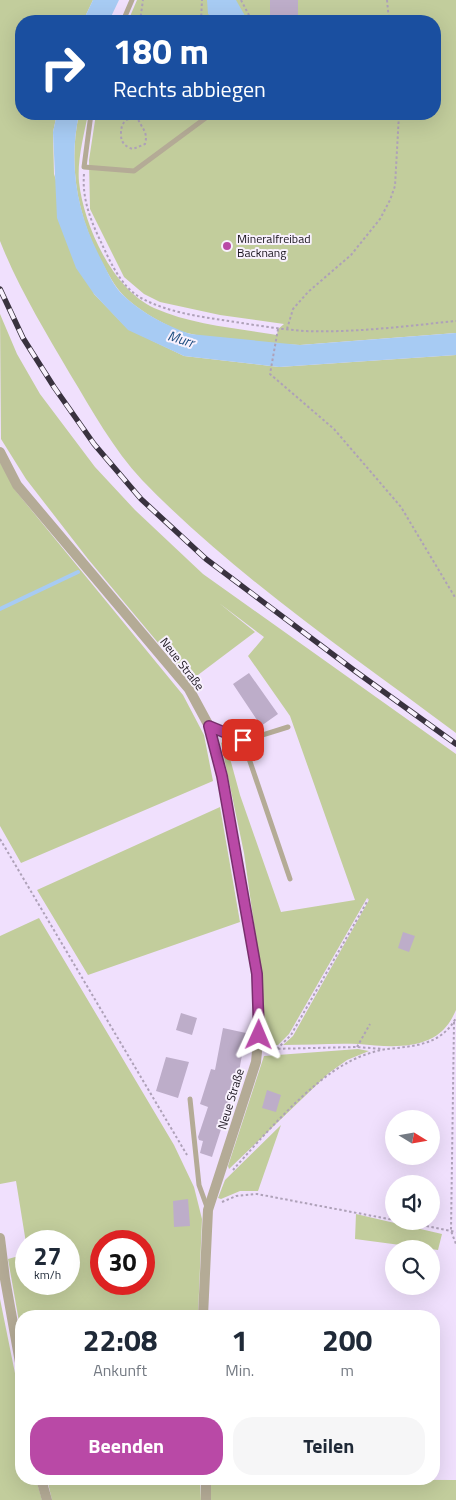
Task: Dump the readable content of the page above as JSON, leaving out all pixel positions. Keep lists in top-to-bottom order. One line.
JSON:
{"streets":{"street":["Neue Straße"]},"water":["Murr"],"places":["Mineralfreibad Backnang"],"north":"right","page":{"turn":["180 m","Rechts abbiegen"],"speed":"27 km/h","limit":"30","eta":["22:08","Ankunft","1","Min.","200","m"],"buttons":["Beenden","Teilen"]}}
